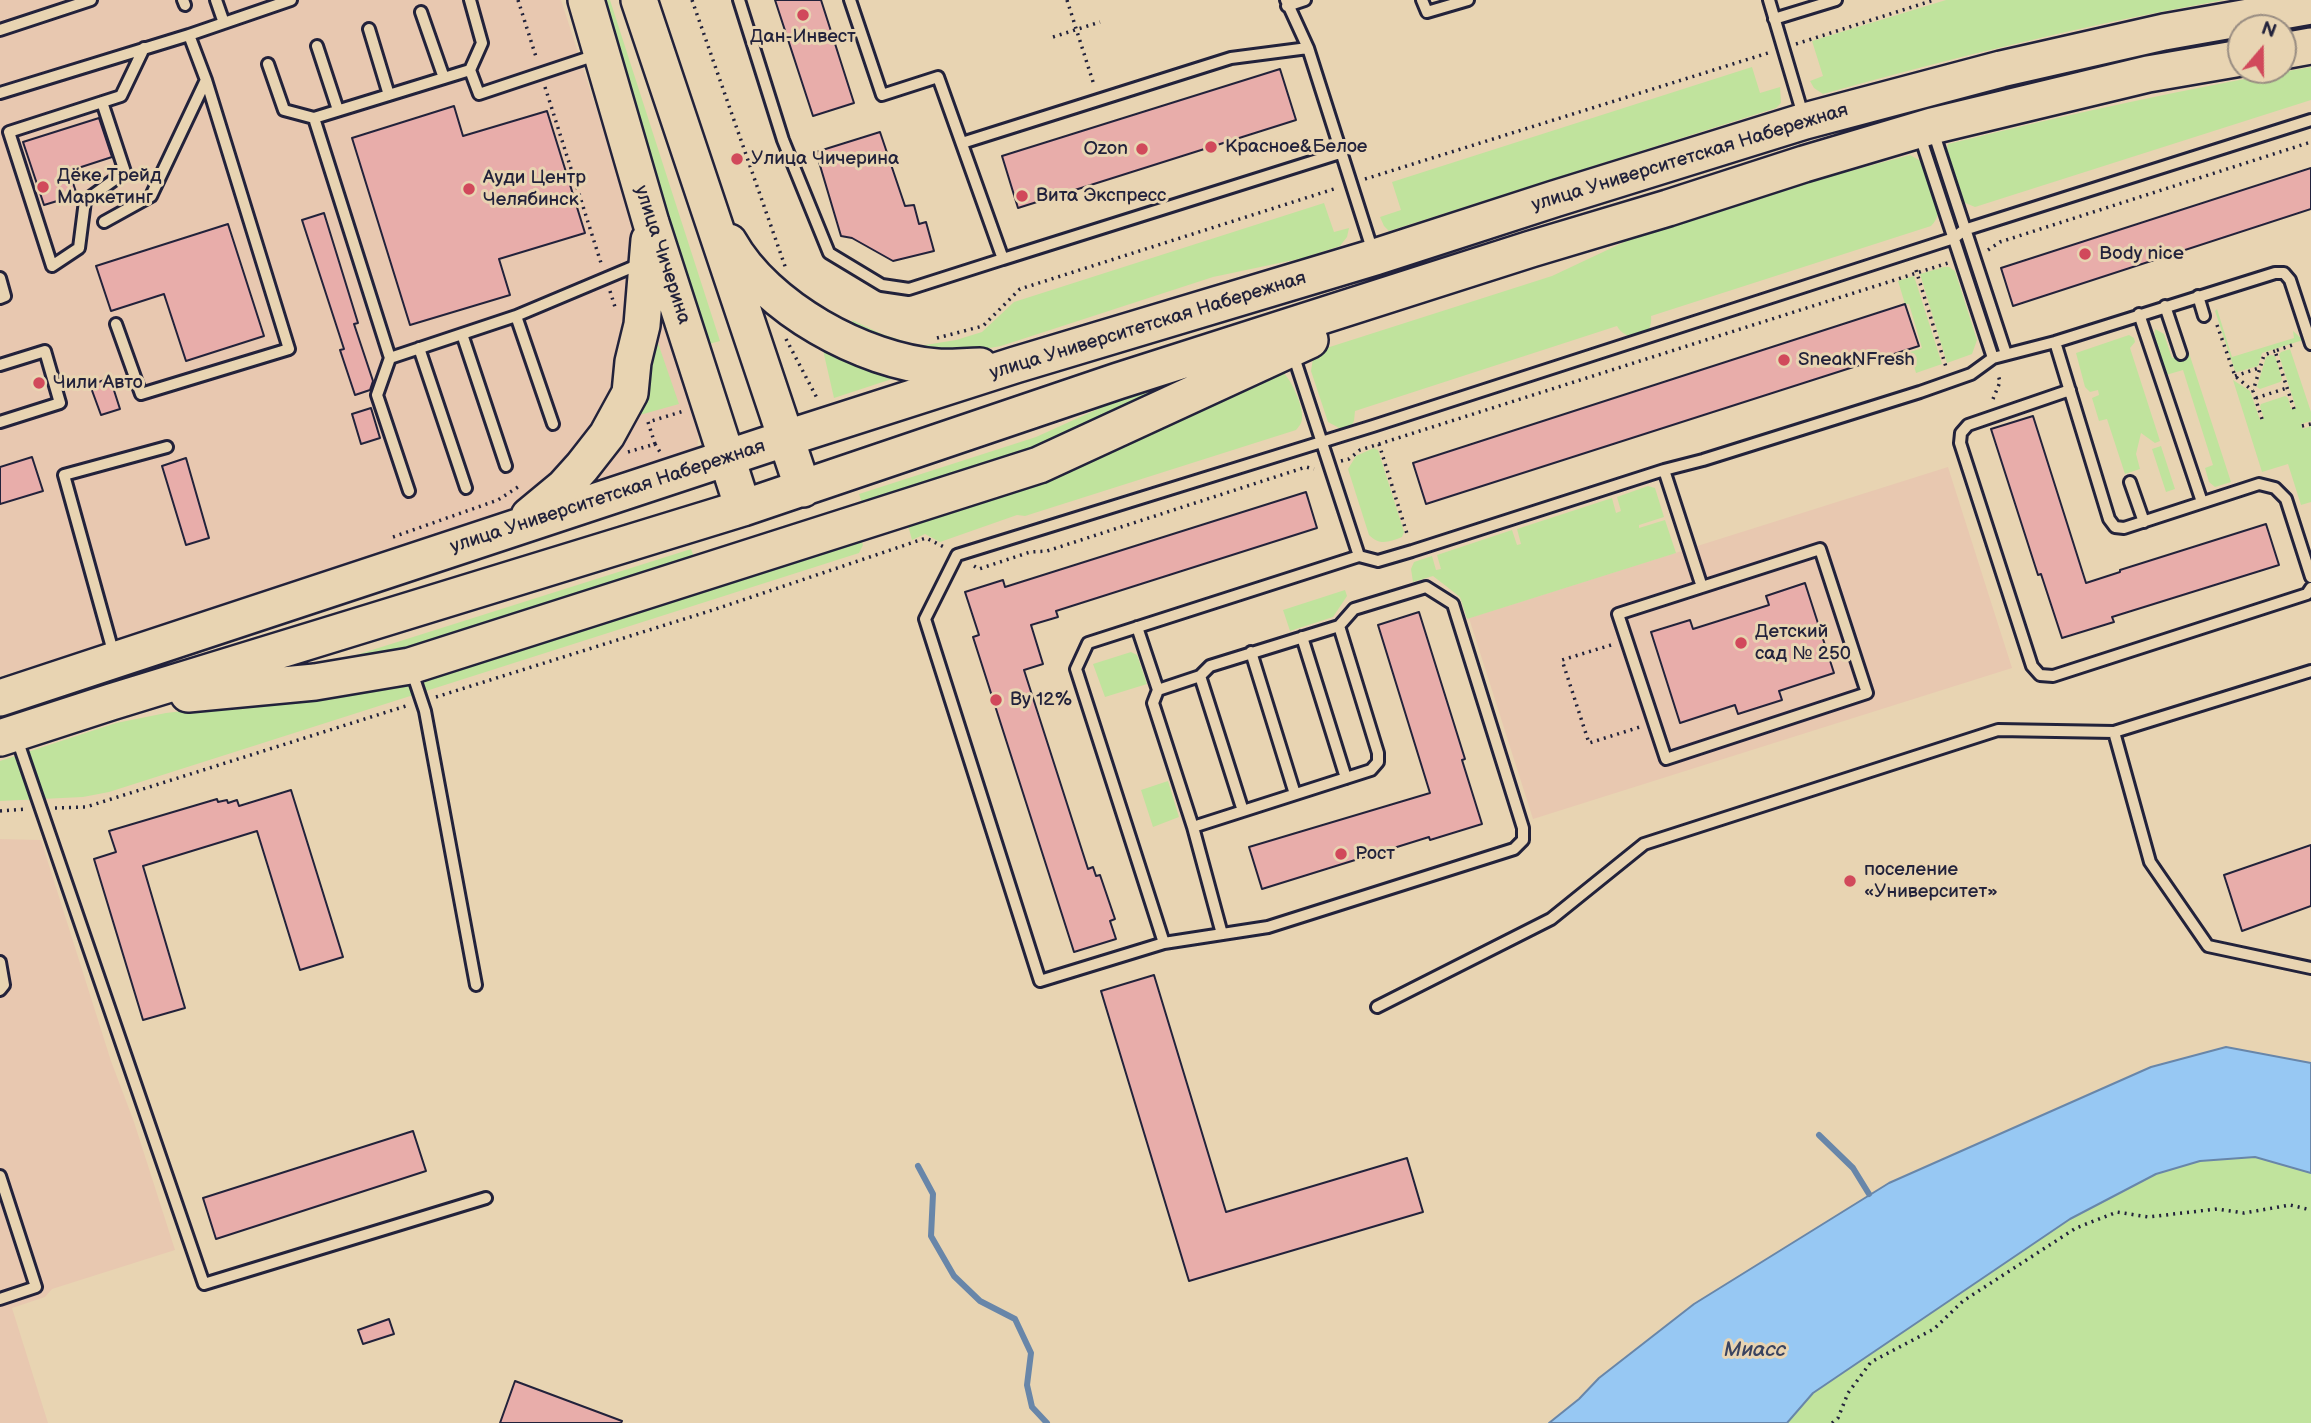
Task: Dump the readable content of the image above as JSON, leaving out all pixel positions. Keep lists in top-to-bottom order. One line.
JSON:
{"streets":{"main road":["улица Университетская Набережная","улица Чичерина"]},"crossings":[["улица Университетская Набережная","улица Чичерина"]],"water":["Миасс"],"places":["Дан-Инвест","Красное&Белое","Ozon","Улица Чичерина","Дёке Трейд Маркетинг","Ауди Центр Челябинск","Вита Экспресс","Body nice","SneakNFresh","Чили Авто","Детский сад № 250","Ву 12%","Рост","поселение «Университет»"],"north":"top"}
